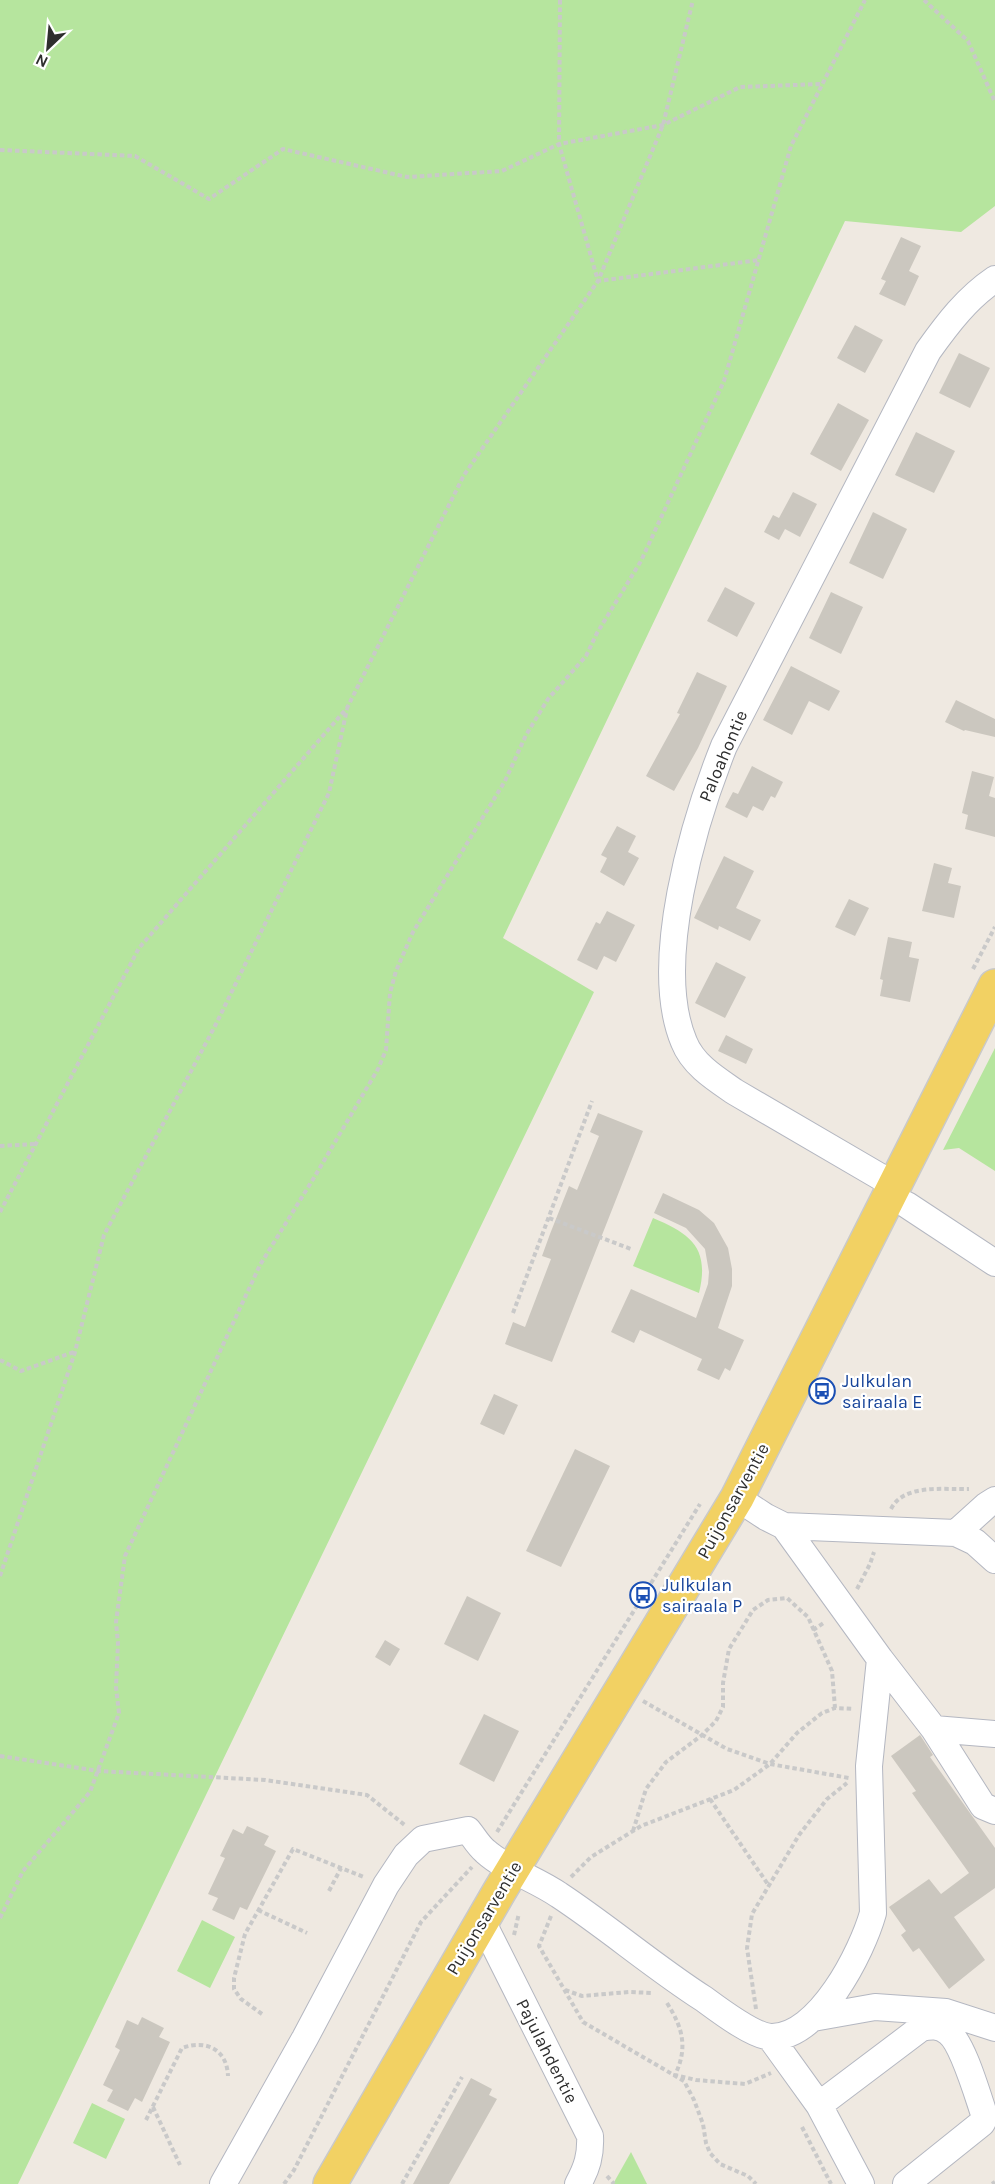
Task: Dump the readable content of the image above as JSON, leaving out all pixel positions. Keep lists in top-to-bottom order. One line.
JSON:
{"streets":{"main road":["Puijonsarventie"],"street":["Paloahontie","Pajulahdentie"]},"crossings":[["Paloahontie","Puijonsarventie"],["Puijonsarventie","Pajulahdentie"]],"places":{"bus stop":["Julkulan sairaala E","Julkulan sairaala P"]},"north":"bottom left"}
